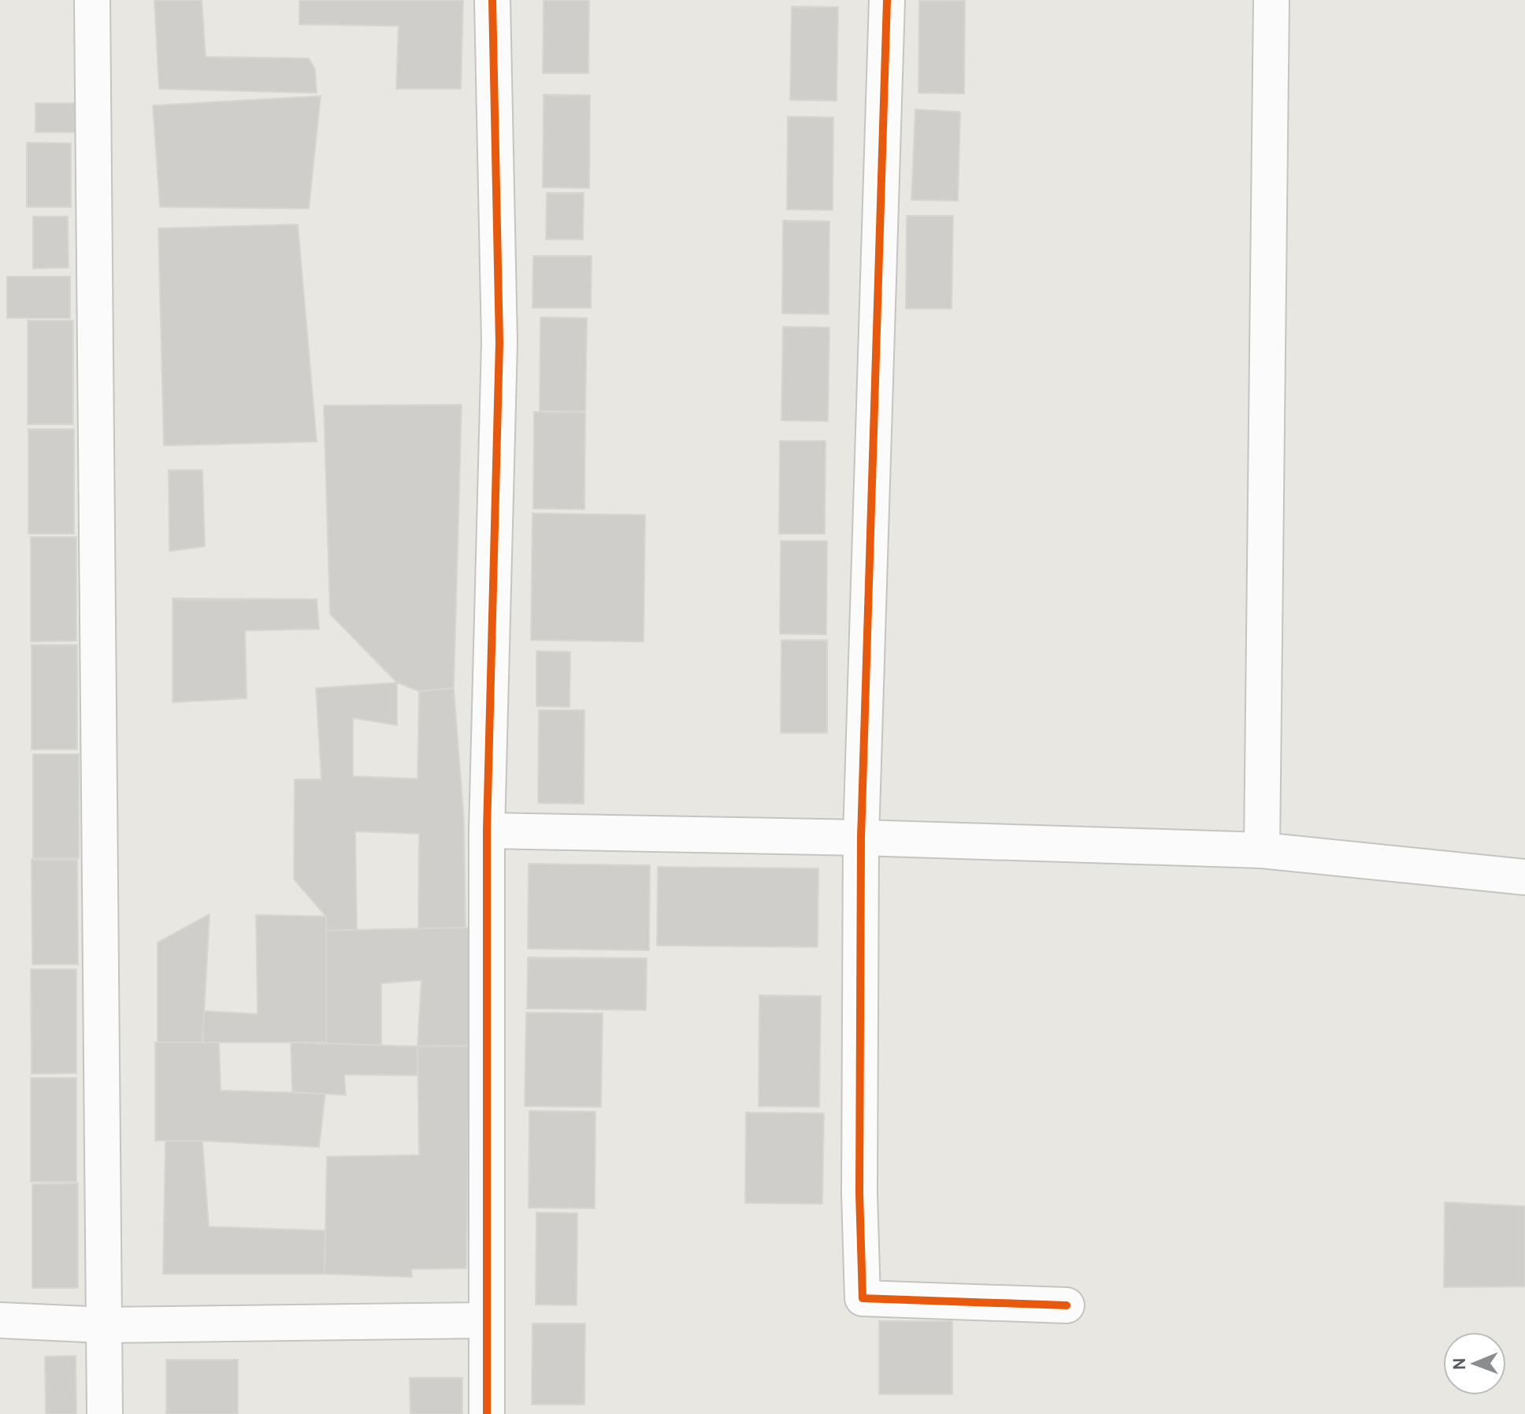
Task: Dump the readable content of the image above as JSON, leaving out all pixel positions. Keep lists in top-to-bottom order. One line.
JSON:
{"north":"left"}
